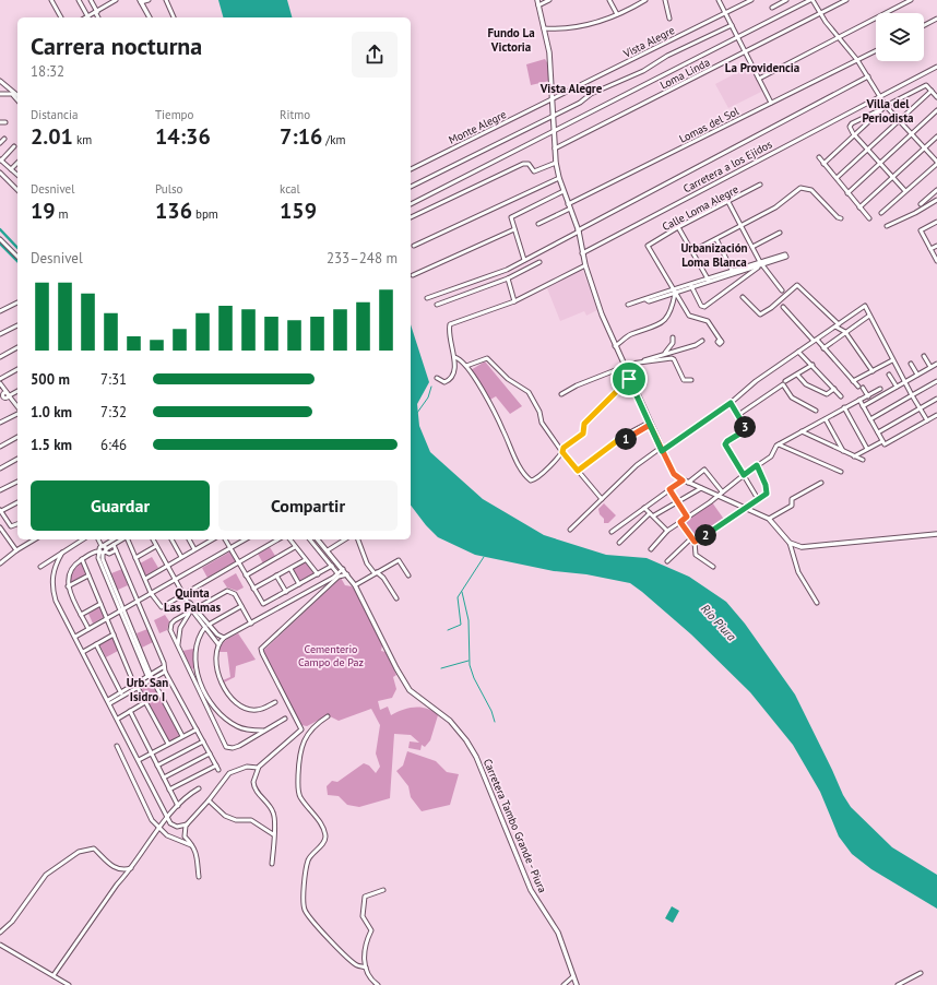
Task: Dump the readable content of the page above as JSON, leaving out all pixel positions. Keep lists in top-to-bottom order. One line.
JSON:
{"streets":{"main road":["Carretera Tambo Grande - Piura"],"street":["Vista Alegre","Loma Linda","Lomas del Sol","Monte Alegre","Carretera a los Ejidos","Calle Loma Alegre"]},"crossings":[["Vista Alegre","Monte Alegre"]],"districts":["Fundo La Victoria","La Providencia","Vista Alegre","Villa del Periodista","Urbanización Loma Blanca","Quinta Las Palmas","Urb. San Isidro I"],"water":["Río Piura"],"parks":["Cementerio Campo de Paz"],"page":{"heading":["Carrera nocturna","18:32"],"stats":[["Distancia","2.01 km"],["Tiempo","14:36"],["Ritmo","7:16 /km"],["Desnivel","19 m"],["Pulso","136 bpm"],["kcal","159"]],"chart":["Desnivel","233–248 m"],"list":[{"name":"500 m","note":"7:31"},{"name":"1.0 km","note":"7:32"},{"name":"1.5 km","note":"6:46"}],"pins":["3","1","2"],"buttons":["Guardar","Compartir"]}}
